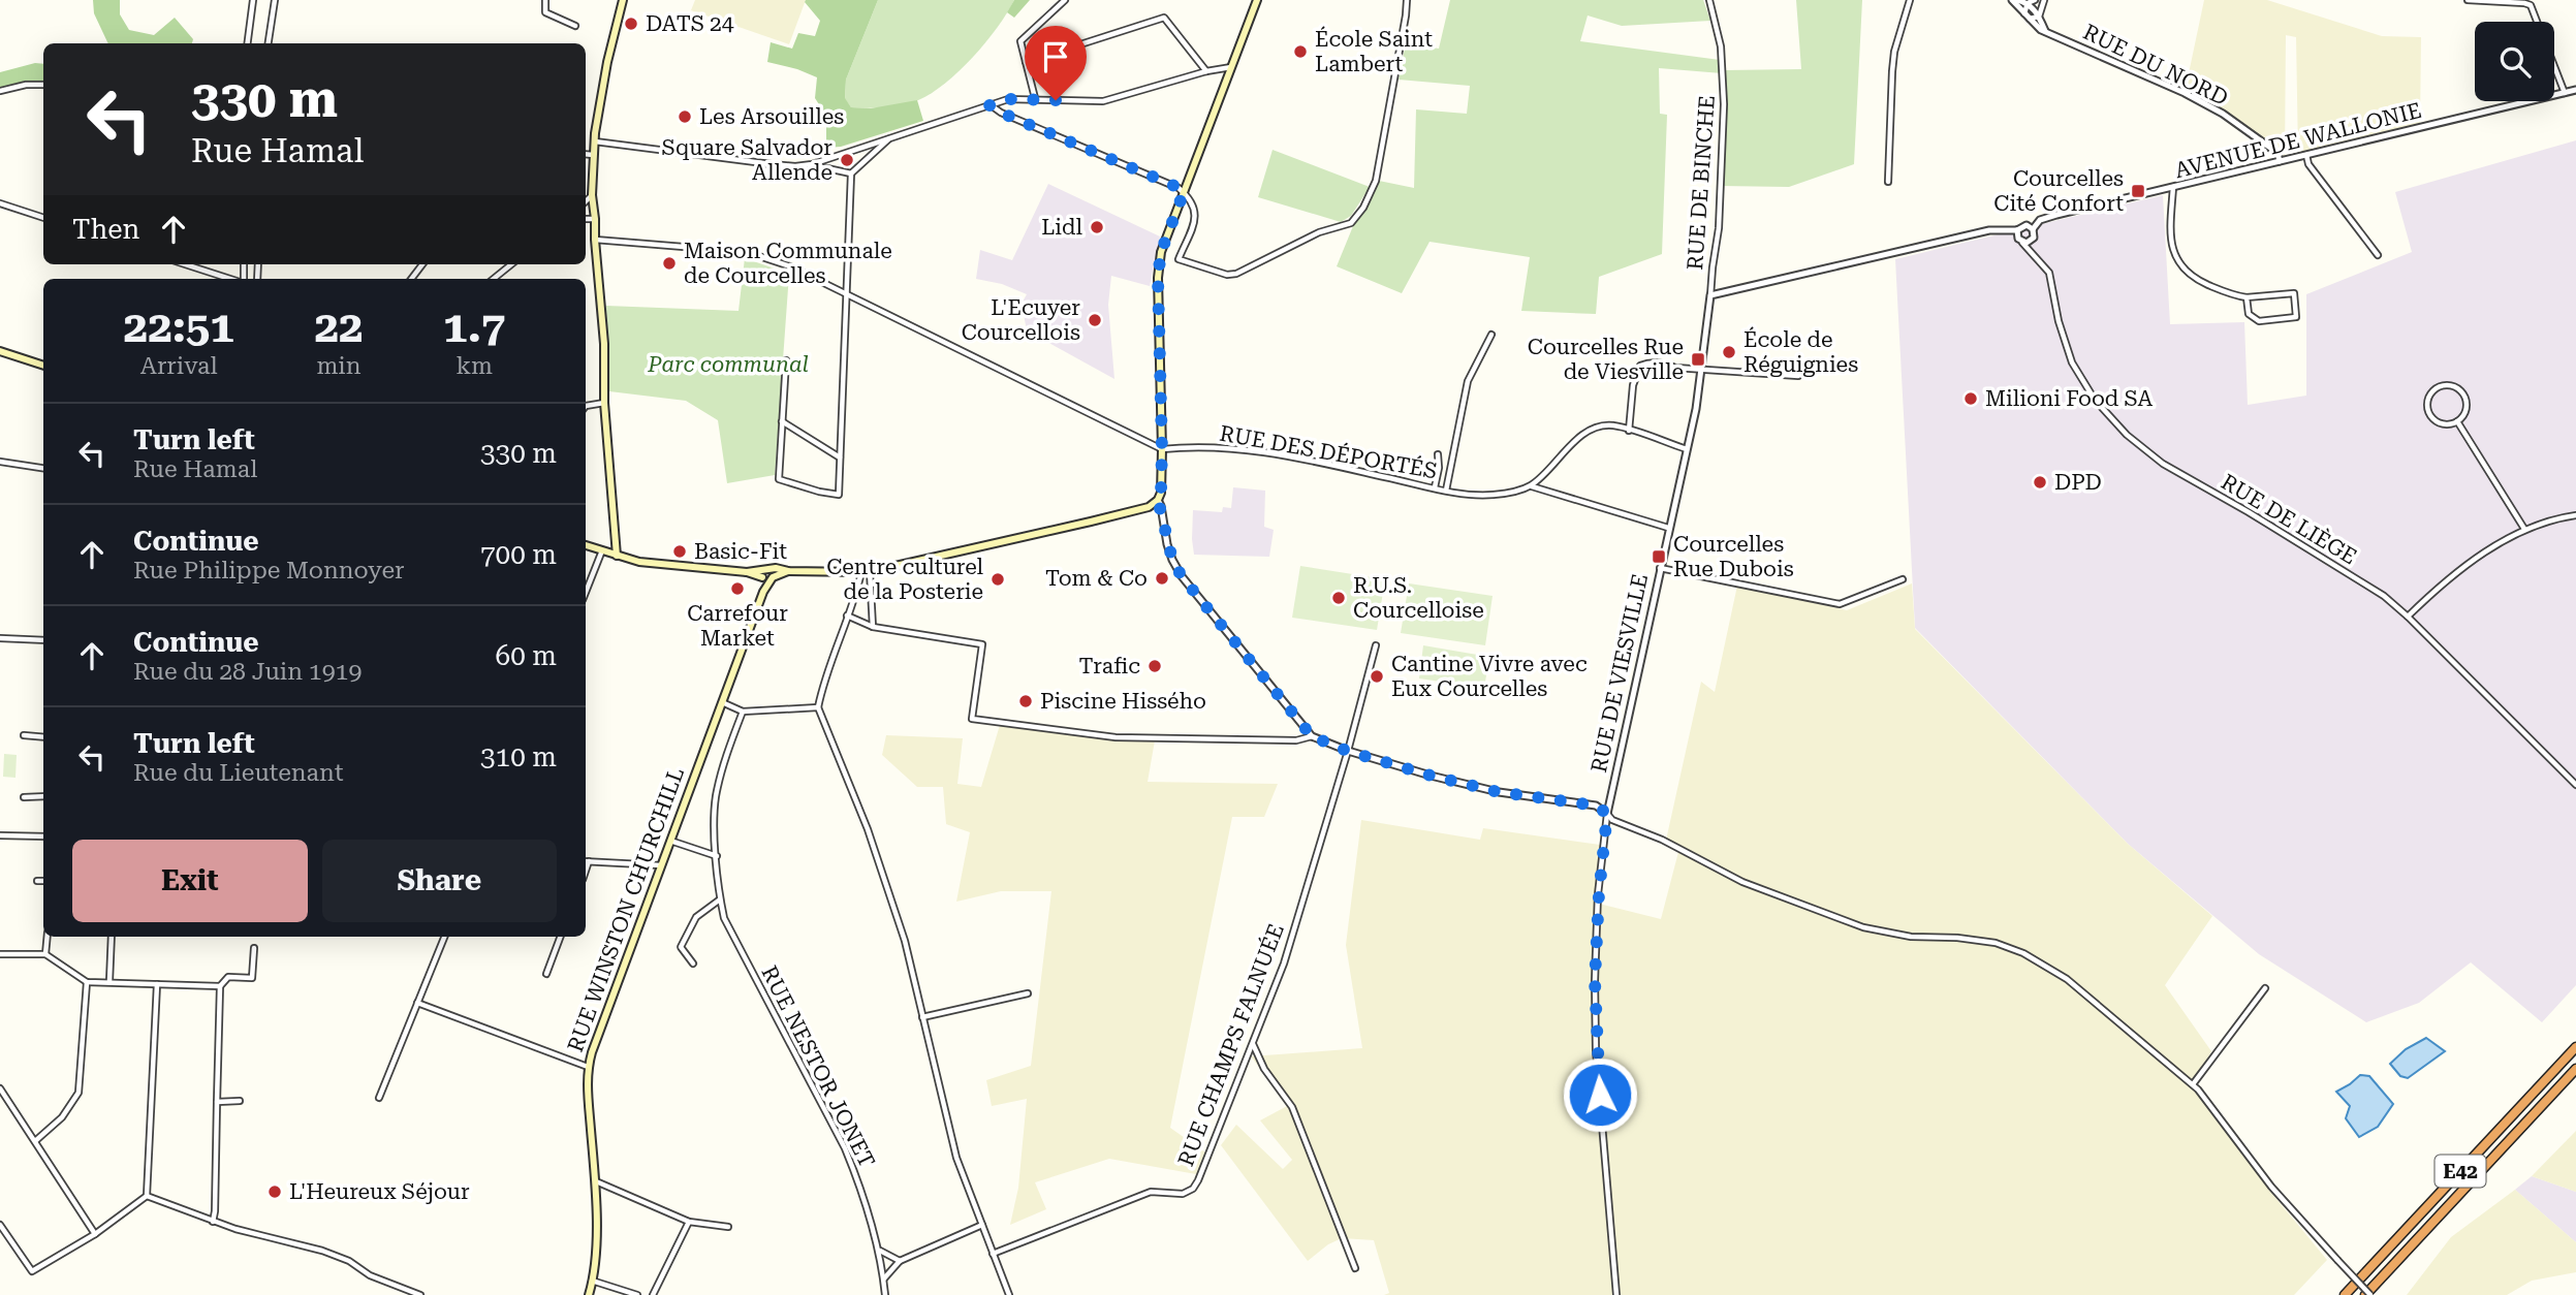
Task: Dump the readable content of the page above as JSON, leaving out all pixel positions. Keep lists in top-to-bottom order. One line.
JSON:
{"streets":{"highway":["E42"],"main road":["RUE WINSTON CHURCHILL"],"street":["RUE DU NORD","AVENUE DE WALLONIE","RUE DE BINCHE","RUE DES DÉPORTÉS","RUE DE LIÈGE","RUE DE VIESVILLE","RUE CHAMPS FALNUÉE","RUE NESTOR JONET"]},"crossings":[["RUE DU NORD","AVENUE DE WALLONIE"],["AVENUE DE WALLONIE","RUE DE LIÈGE"],["RUE DE BINCHE","RUE DE VIESVILLE"]],"parks":["Parc communal"],"places":{"other":["DATS 24","École Saint Lambert","Les Arsouilles","Square Salvador Allende","Lidl","Maison Communale de Courcelles","L'Ecuyer Courcellois","École de Réguignies","Milioni Food SA","DPD","Basic-Fit","Tom & Co","Centre culturel de la Posterie","Carrefour Market","R.U.S. Courcelloise","Trafic","Cantine Vivre avec Eux Courcelles","Piscine Hissého","L'Heureux Séjour"],"transit":["Courcelles Cité Confort","Courcelles Rue de Viesville","Courcelles Rue Dubois"]},"page":{"turn":["330 m","Rue Hamal"],"then":"Then","eta":["22:51","Arrival","22","min","1.7","km"],"list":[{"name":"Turn left","note":"Rue Hamal","value":"330 m"},{"name":"Continue","note":"Rue Philippe Monnoyer","value":"700 m"},{"name":"Continue","note":"Rue du 28 Juin 1919","value":"60 m"},{"name":"Turn left","note":"Rue du Lieutenant","value":"310 m"}],"buttons":["Exit","Share"]}}
